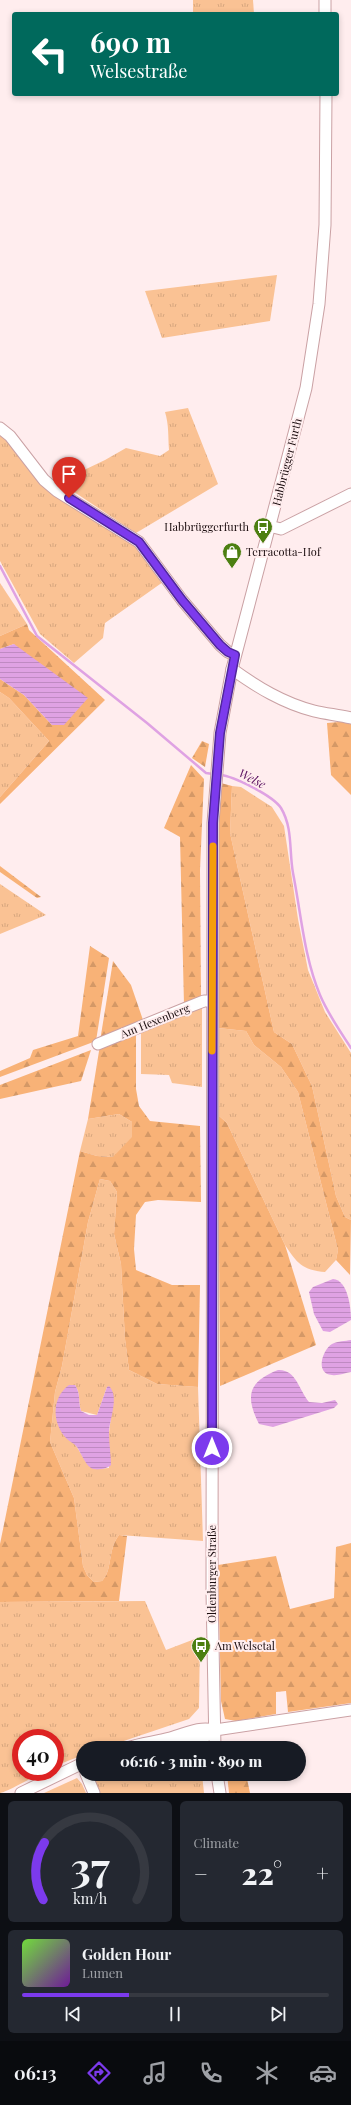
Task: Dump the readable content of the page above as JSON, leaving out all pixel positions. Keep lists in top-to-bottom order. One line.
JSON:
{"streets":{"street":["Habbrügger Furth","Am Hexenberg","Oldenburger Straße"]},"crossings":[["Habbrügger Furth","Am Hexenberg"],["Habbrügger Furth","Oldenburger Straße"]],"water":["Welse"],"places":{"bus stop":["Habbrüggerfurth","Am Welsetal"],"shop":["Terracotta-Hof"]},"page":{"turn":["690 m","Welsestraße"],"limit":"40","trip":"06:16 · 3 min · 890 m","tile":"Climate","heat":["−","22°","+"],"song":["Golden Hour","Lumen"],"tabs":"06:13","gauge":["37","km/h"]}}
